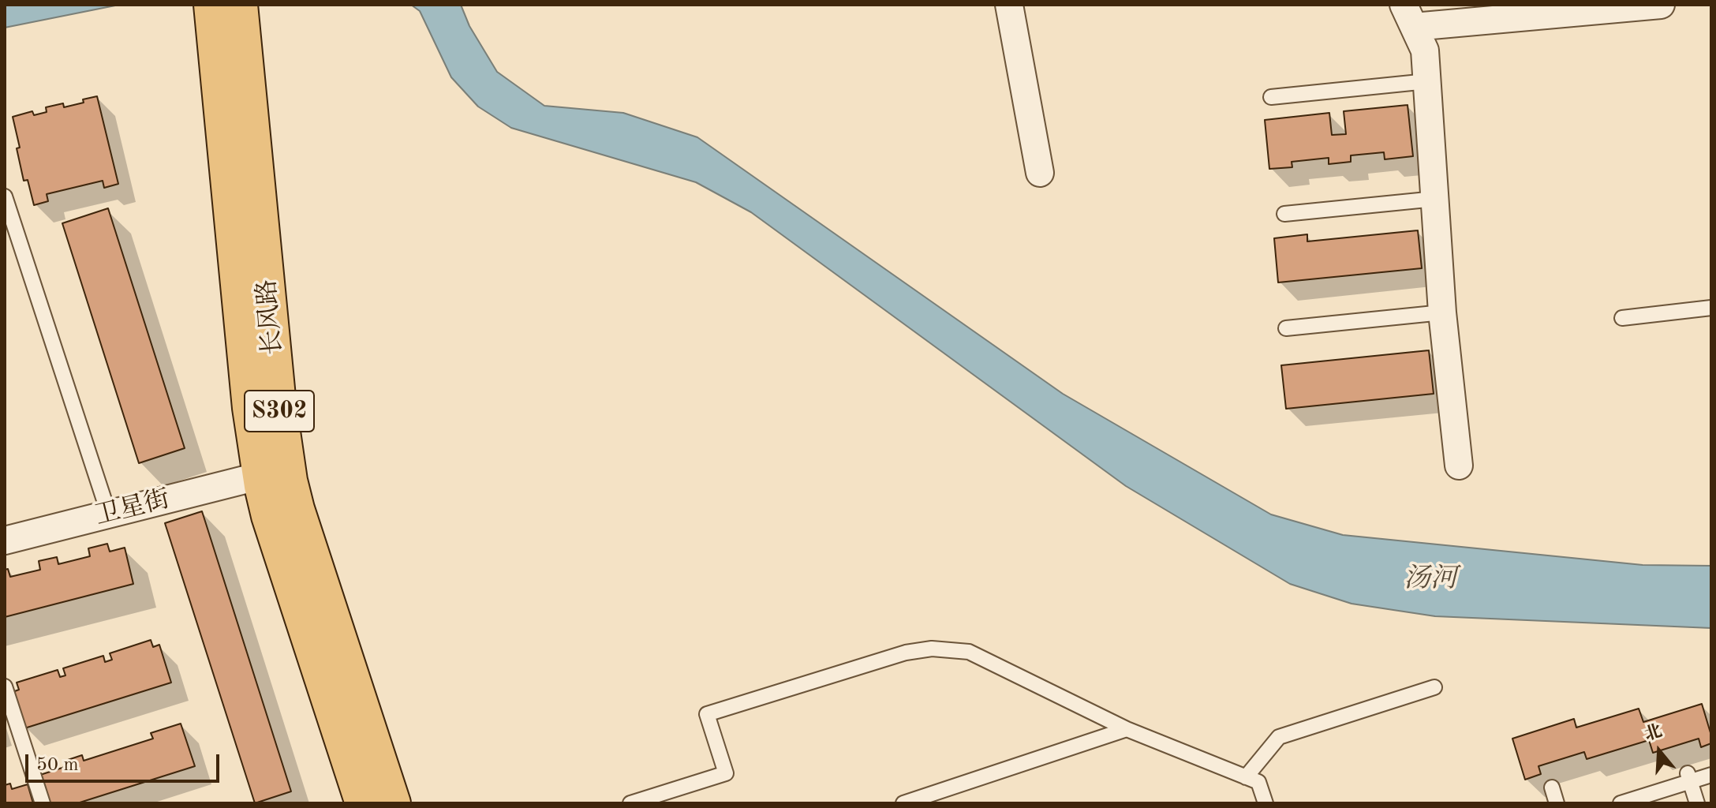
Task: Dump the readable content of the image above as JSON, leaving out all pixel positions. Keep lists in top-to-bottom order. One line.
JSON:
{"streets":{"main road":["长风路","S302"],"street":["卫星街"]},"crossings":[["长风路","卫星街"]],"water":["汤河"],"scale_bar":"50 m","north":"top"}
